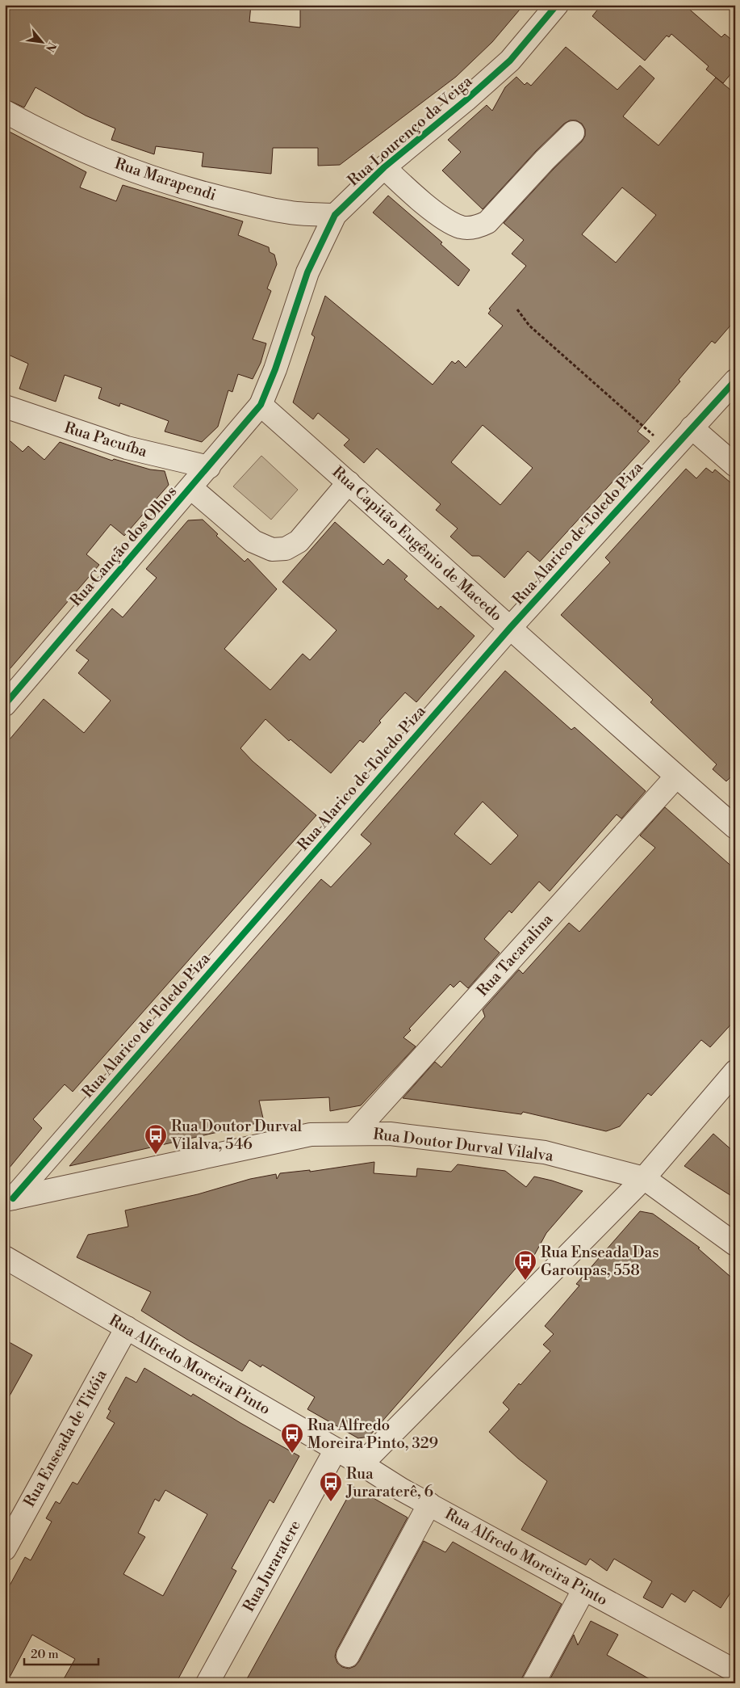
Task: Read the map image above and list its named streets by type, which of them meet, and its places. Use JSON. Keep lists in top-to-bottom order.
{
  "streets": {
    "street": [
      "Rua Lourenço da Veiga",
      "Rua Marapendi",
      "Rua Pacuíba",
      "Rua Alarico de Toledo Piza",
      "Rua Capitão Eugênio de Macedo",
      "Rua Canção dos Olhos",
      "Rua Tacaralina",
      "Rua Doutor Durval Vilalva",
      "Rua Alfredo Moreira Pinto",
      "Rua Enseada de Titóia",
      "Rua Juraratere"
    ]
  },
  "crossings": [
    ["Rua Lourenço da Veiga", "Rua Marapendi"],
    ["Rua Lourenço da Veiga", "Rua Capitão Eugênio de Macedo"],
    ["Rua Lourenço da Veiga", "Rua Canção dos Olhos"],
    ["Rua Pacuíba", "Rua Canção dos Olhos"],
    ["Rua Alarico de Toledo Piza", "Rua Capitão Eugênio de Macedo"],
    ["Rua Alarico de Toledo Piza", "Rua Doutor Durval Vilalva"],
    ["Rua Capitão Eugênio de Macedo", "Rua Canção dos Olhos"],
    ["Rua Capitão Eugênio de Macedo", "Rua Tacaralina"],
    ["Rua Tacaralina", "Rua Doutor Durval Vilalva"],
    ["Rua Alfredo Moreira Pinto", "Rua Enseada de Titóia"],
    ["Rua Alfredo Moreira Pinto", "Rua Juraratere"]
  ],
  "places": {
    "bus stop": [
      "Rua Doutor Durval Vilalva, 546",
      "Rua Enseada Das Garoupas, 558",
      "Rua Alfredo Moreira Pinto, 329",
      "Rua Juraraterê, 6"
    ]
  },
  "scale_bar": "20 m",
  "north": "bottom right"
}
